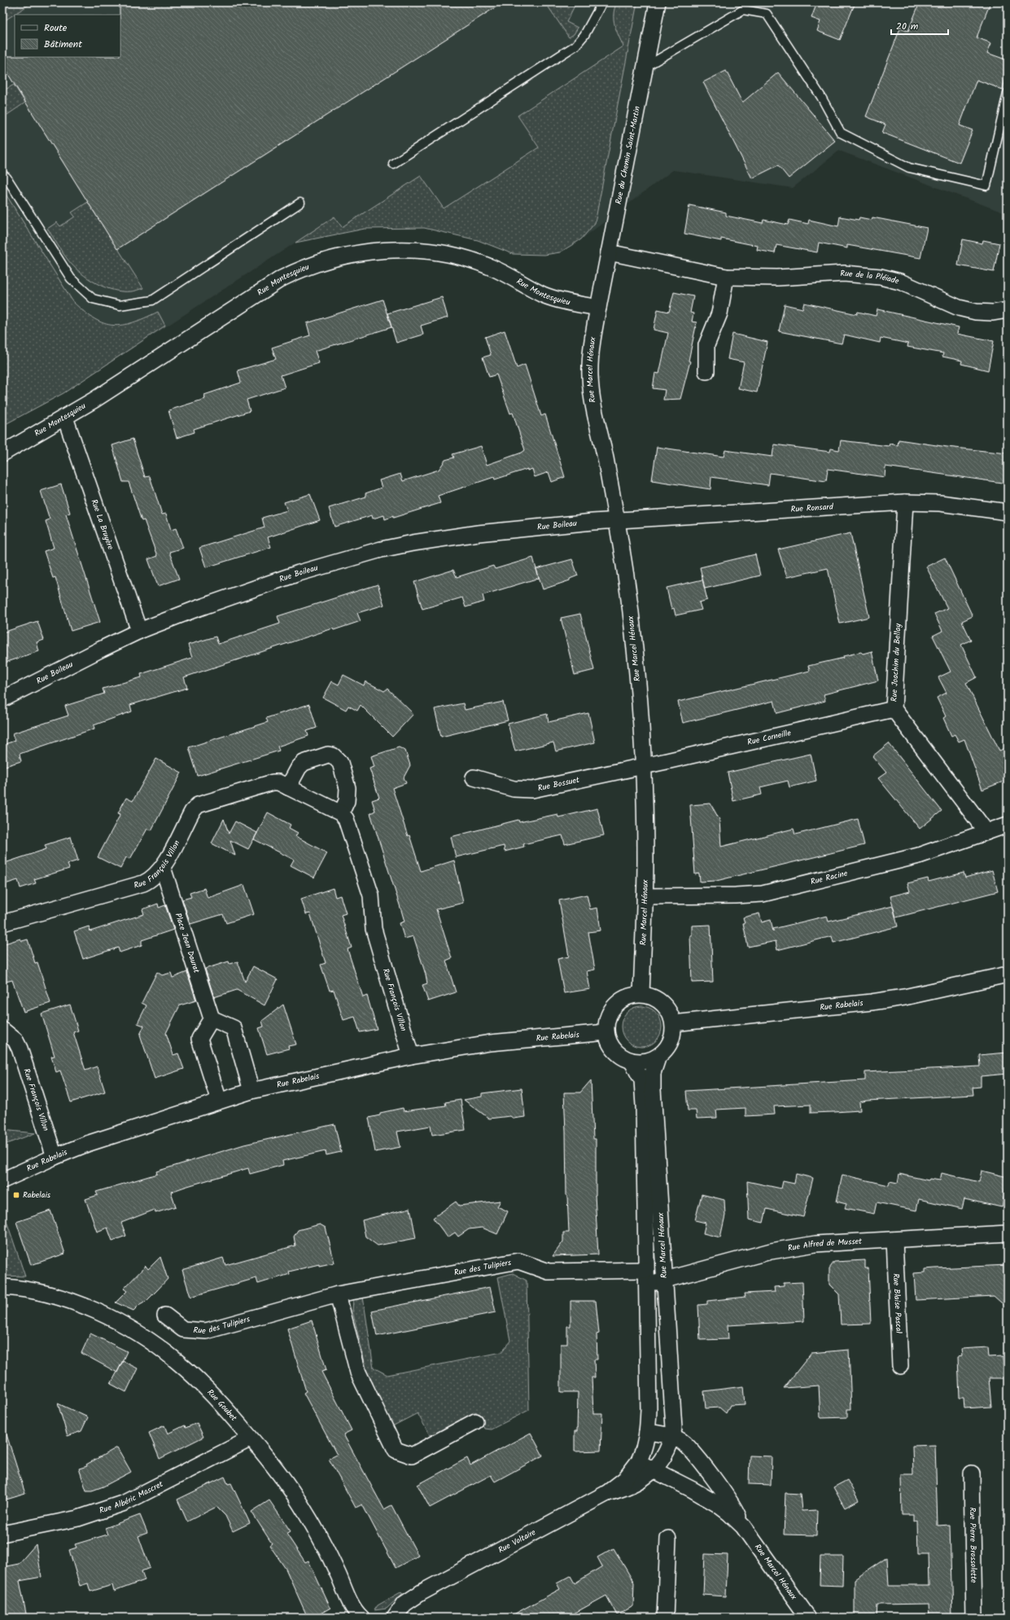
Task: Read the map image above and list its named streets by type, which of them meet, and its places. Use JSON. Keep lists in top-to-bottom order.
{
  "streets": {
    "street": [
      "Rue du Chemin Saint-Martin",
      "Rue de la Pléiade",
      "Rue Montesquieu",
      "Rue Marcel Hénaux",
      "Rue Ronsard",
      "Rue La Bruyère",
      "Rue Boileau",
      "Rue Joachim du Bellay",
      "Rue Corneille",
      "Rue Bossuet",
      "Rue François Villon",
      "Rue Racine",
      "Place Jean Daurat",
      "Rue Rabelais",
      "Rue Alfred de Musset",
      "Rue des Tulipiers",
      "Rue Blaise Pascal",
      "Rue Goubet",
      "Rue Albéric Mascret",
      "Rue Voltaire",
      "Rue Pierre Brossolette"
    ]
  },
  "crossings": [
    ["Rue du Chemin Saint-Martin", "Rue de la Pléiade"],
    ["Rue du Chemin Saint-Martin", "Rue Montesquieu"],
    ["Rue du Chemin Saint-Martin", "Rue Marcel Hénaux"],
    ["Rue Montesquieu", "Rue Marcel Hénaux"],
    ["Rue Montesquieu", "Rue La Bruyère"],
    ["Rue Marcel Hénaux", "Rue Ronsard"],
    ["Rue Marcel Hénaux", "Rue Boileau"],
    ["Rue Marcel Hénaux", "Rue Corneille"],
    ["Rue Marcel Hénaux", "Rue Bossuet"],
    ["Rue Marcel Hénaux", "Rue Racine"],
    ["Rue Marcel Hénaux", "Rue Rabelais"],
    ["Rue Marcel Hénaux", "Rue Alfred de Musset"],
    ["Rue Marcel Hénaux", "Rue des Tulipiers"],
    ["Rue Marcel Hénaux", "Rue Voltaire"],
    ["Rue Ronsard", "Rue Boileau"],
    ["Rue Ronsard", "Rue Joachim du Bellay"],
    ["Rue La Bruyère", "Rue Boileau"],
    ["Rue Joachim du Bellay", "Rue Corneille"],
    ["Rue Joachim du Bellay", "Rue Racine"],
    ["Rue Corneille", "Rue Bossuet"],
    ["Rue François Villon", "Place Jean Daurat"],
    ["Rue François Villon", "Rue Rabelais"],
    ["Rue Alfred de Musset", "Rue des Tulipiers"],
    ["Rue Alfred de Musset", "Rue Blaise Pascal"],
    ["Rue Goubet", "Rue Albéric Mascret"]
  ],
  "places": {
    "transit": ["Rabelais"]
  },
  "legend": ["Route", "Bâtiment"],
  "scale_bar": "20 m"
}
